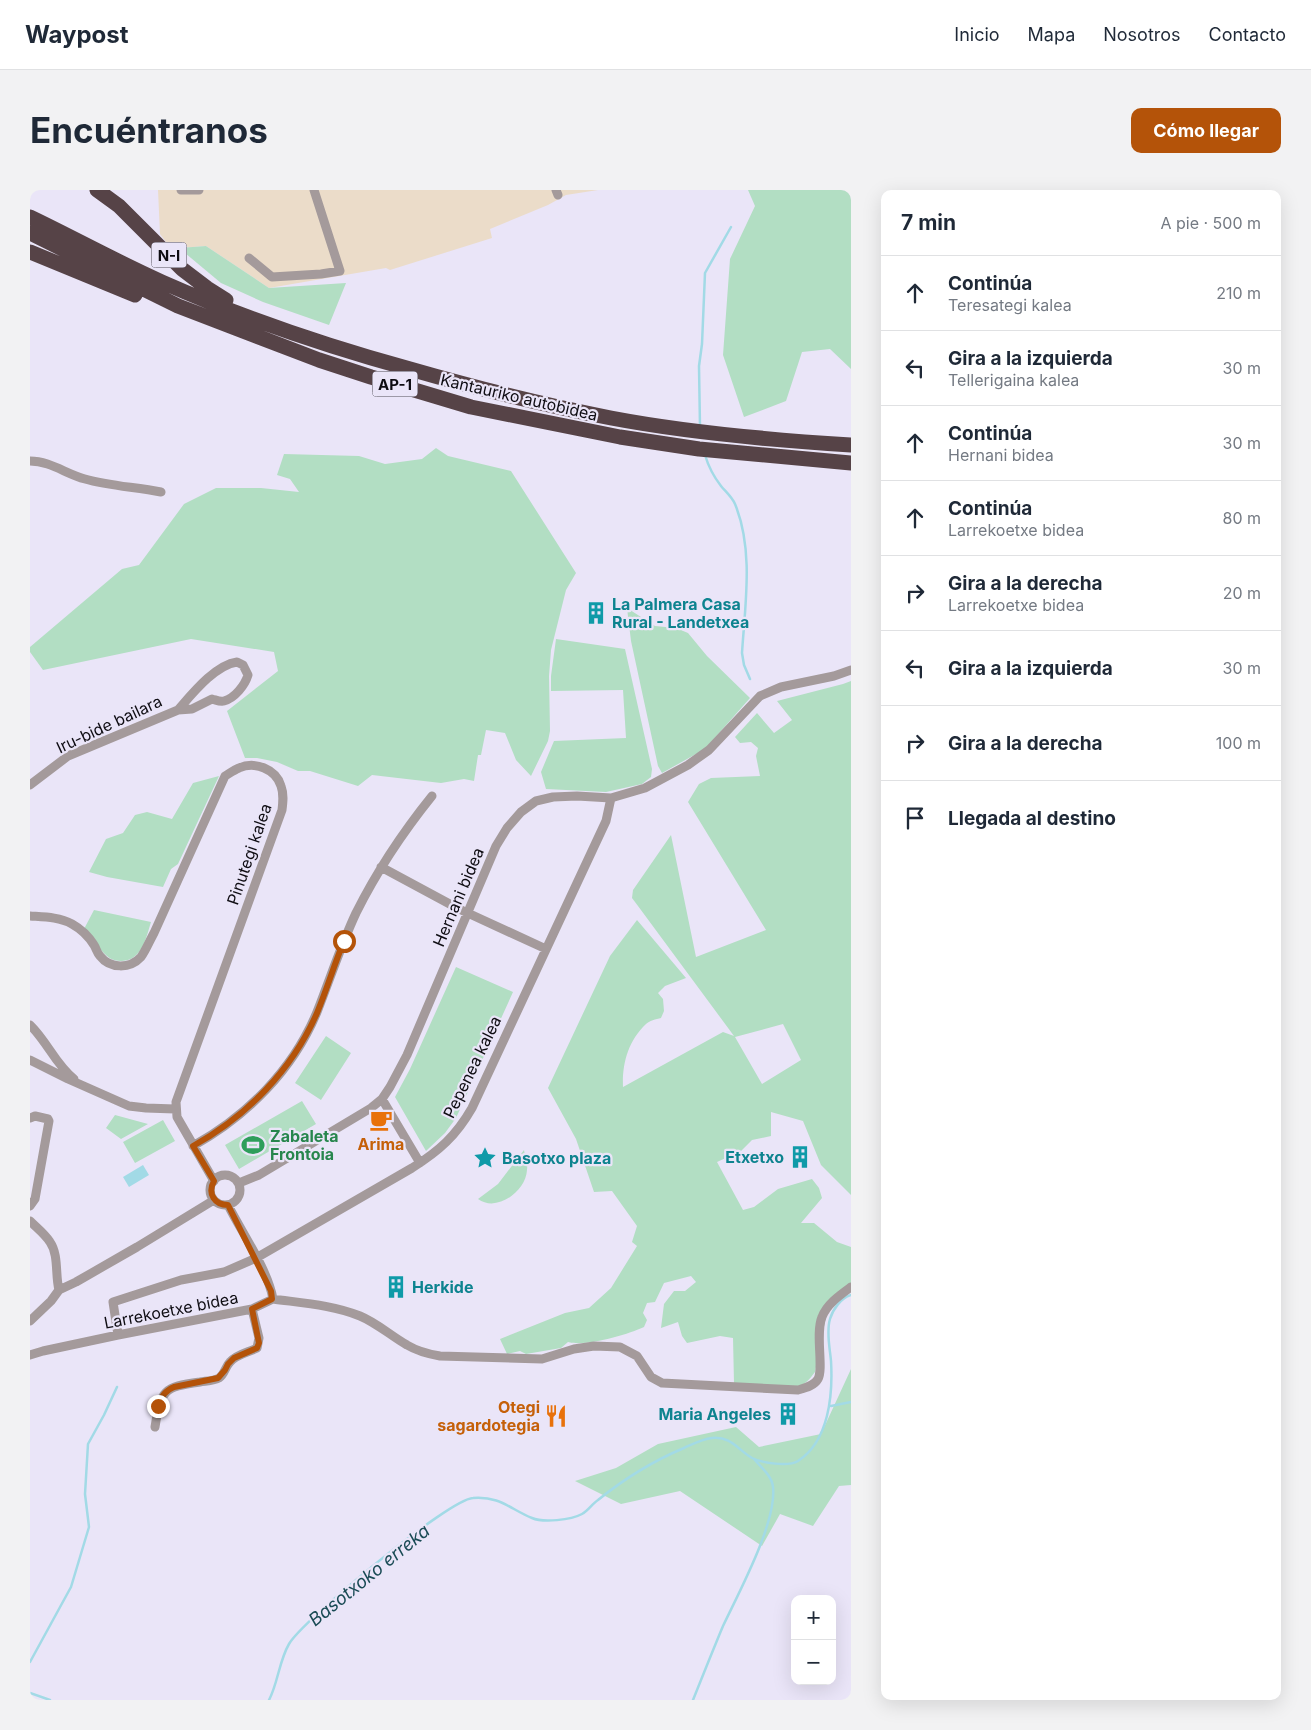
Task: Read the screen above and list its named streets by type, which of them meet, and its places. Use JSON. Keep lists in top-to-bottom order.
{
  "streets": {
    "highway": ["N-I", "AP-1", "Kantauriko autobidea"],
    "street": [
      "Iru-bide bailara",
      "Pinutegi kalea",
      "Hernani bidea",
      "Pepenea kalea",
      "Larrekoetxe bidea"
    ]
  },
  "crossings": [
    ["N-I", "Kantauriko autobidea"],
    ["Hernani bidea", "Pepenea kalea"],
    ["Pepenea kalea", "Larrekoetxe bidea"]
  ],
  "water": ["Basotxoko erreka"],
  "places": {
    "building": [
      "La Palmera Casa Rural - Landetxea",
      "Etxetxo",
      "Herkide",
      "Maria Angeles"
    ],
    "cafe": ["Arima"],
    "sports": ["Zabaleta Frontoia"],
    "place": ["Basotxo plaza"],
    "restaurant": ["Otegi sagardotegia"]
  },
  "page": {
    "header": "Waypost",
    "nav": [
      "Inicio",
      "Mapa",
      "Nosotros",
      "Contacto"
    ],
    "buttons": "Cómo llegar",
    "title": "Encuéntranos",
    "heading": ["7 min", "A pie · 500 m"],
    "list": [
      ["Continúa", "Teresategi kalea", "210 m"],
      ["Gira a la izquierda", "Tellerigaina kalea", "30 m"],
      ["Continúa", "Hernani bidea", "30 m"],
      ["Continúa", "Larrekoetxe bidea", "80 m"],
      ["Gira a la derecha", "Larrekoetxe bidea", "20 m"],
      ["Gira a la izquierda", "30 m"],
      ["Gira a la derecha", "100 m"],
      "Llegada al destino"
    ],
    "map_buttons": ["+", "−"]
  }
}
